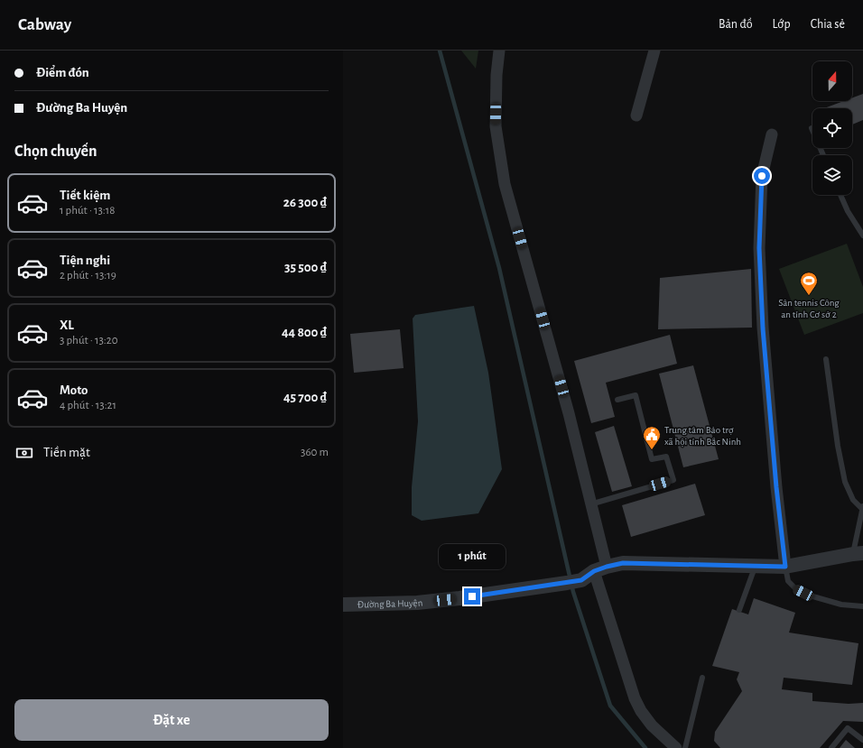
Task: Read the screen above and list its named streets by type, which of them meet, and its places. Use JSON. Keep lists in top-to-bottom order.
{
  "streets": {
    "street": ["Đường Ba Huyện"]
  },
  "places": {
    "sports": ["Sân tennis Công an tỉnh Cơ sở 2"],
    "public building": ["Trung tâm Bảo trợ xã hội tỉnh Bắc Ninh"]
  },
  "north": "top",
  "page": {
    "header": "Cabway",
    "nav": ["Bản đồ", "Lớp", "Chia sẻ"],
    "banner": ["Điểm đón", "Đường Ba Huyện"],
    "heading": "Chọn chuyến",
    "list": [
      {
        "name": "Tiết kiệm",
        "note": "1 phút · 13:18",
        "value": "26 300 ₫"
      },
      {
        "name": "Tiện nghi",
        "note": "2 phút · 13:19",
        "value": "35 500 ₫"
      },
      {
        "name": "XL",
        "note": "3 phút · 13:20",
        "value": "44 800 ₫"
      },
      {
        "name": "Moto",
        "note": "4 phút · 13:21",
        "value": "45 700 ₫"
      }
    ],
    "pay": ["Tiền mặt", "360 m"],
    "bubble": "1 phút",
    "buttons": "Đặt xe"
  }
}
